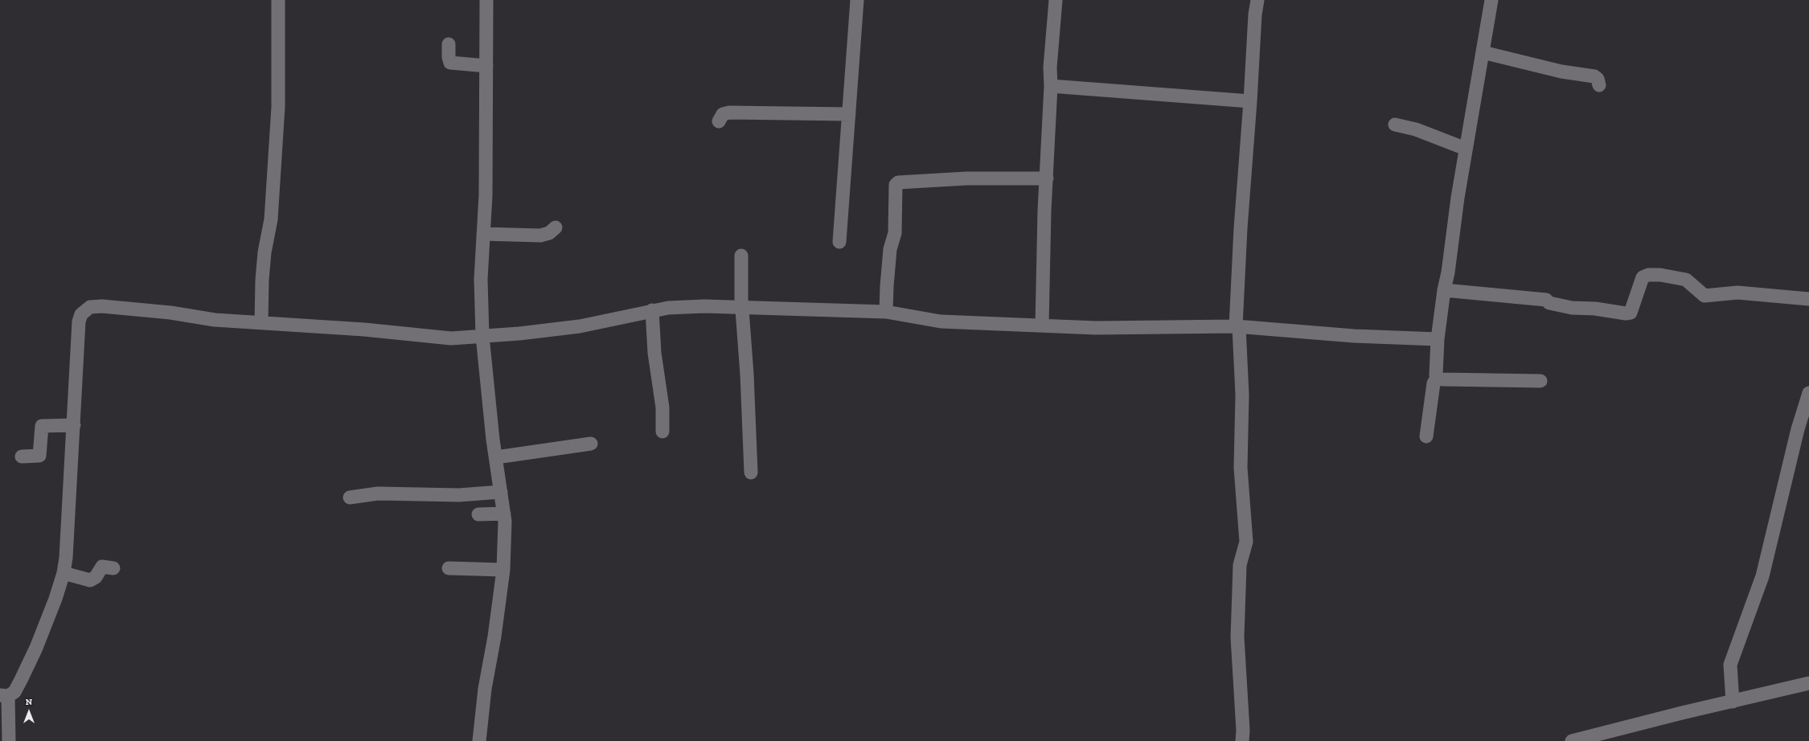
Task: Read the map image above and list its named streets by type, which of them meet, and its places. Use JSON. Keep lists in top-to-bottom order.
{
  "north": "top"
}
